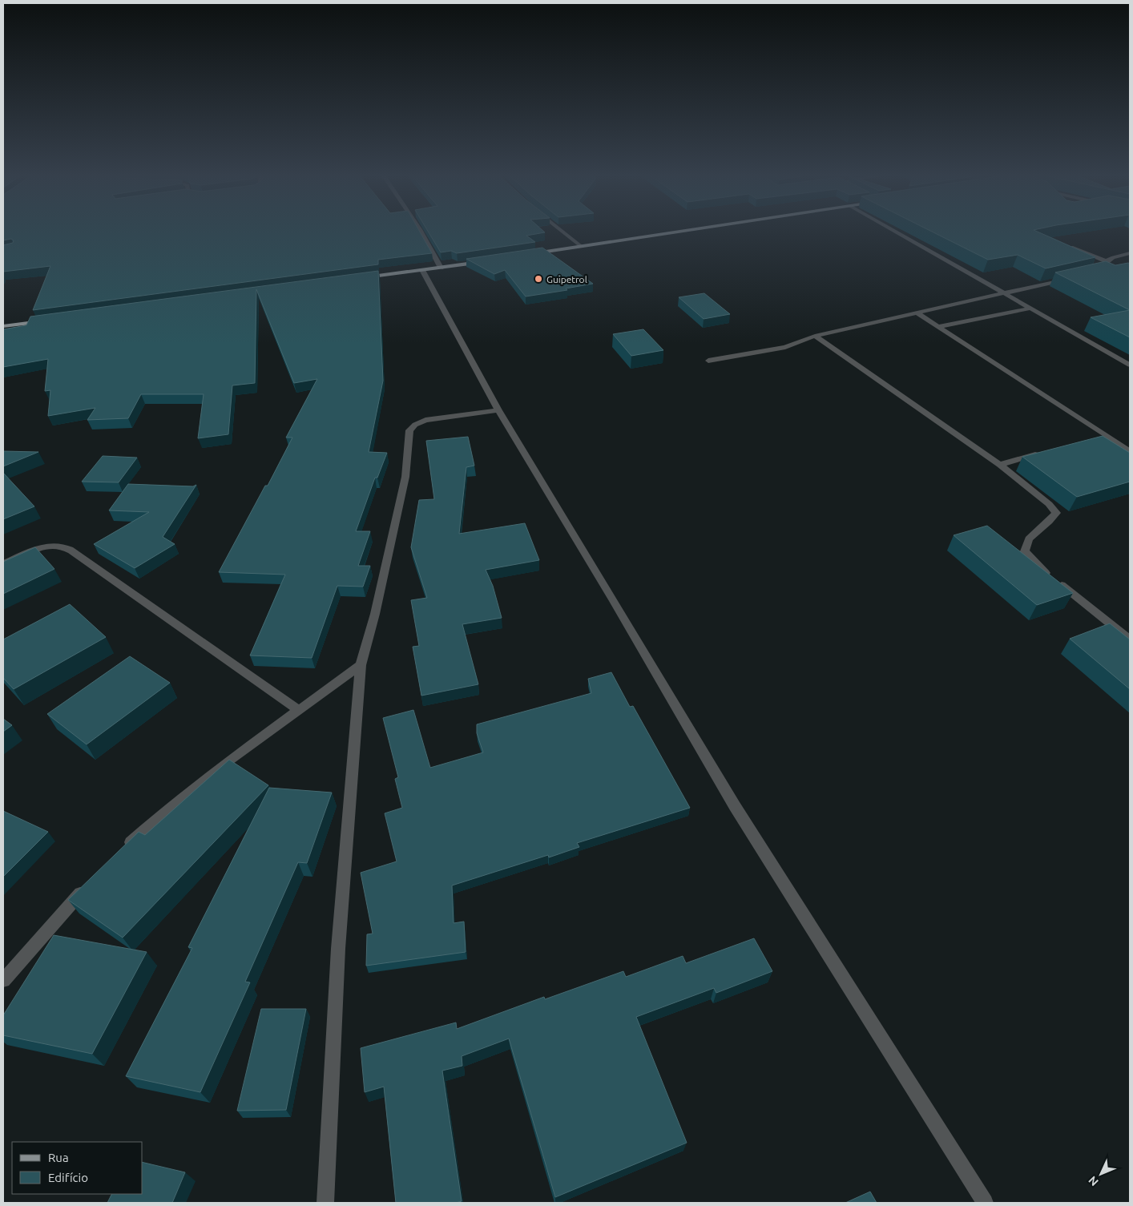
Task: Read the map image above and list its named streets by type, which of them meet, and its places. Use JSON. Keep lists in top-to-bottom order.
{
  "places": ["Guipetrol"],
  "legend": ["Rua", "Edifício"],
  "north": "bottom left"
}
